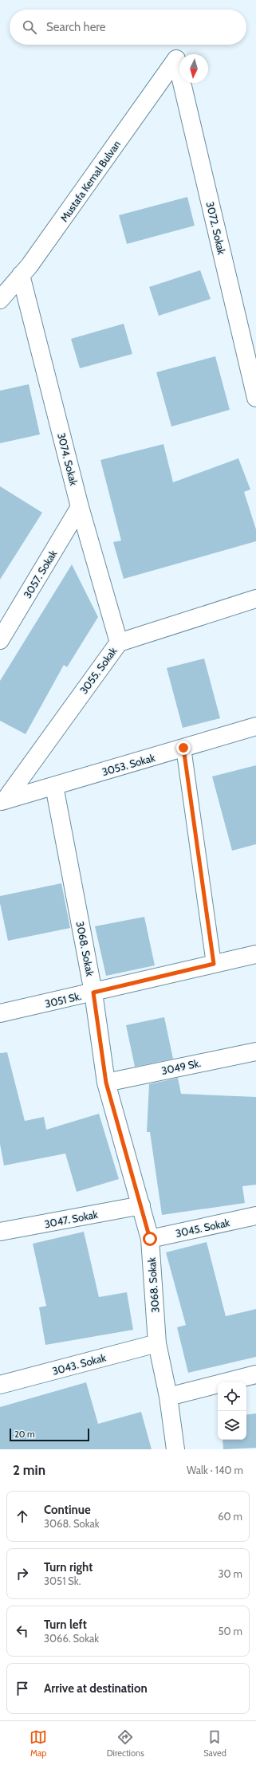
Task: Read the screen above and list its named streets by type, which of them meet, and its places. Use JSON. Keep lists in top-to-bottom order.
{
  "streets": {
    "street": [
      "Mustafa Kemal Bulvarı",
      "3072. Sokak",
      "3074. Sokak",
      "3057. Sokak",
      "3055. Sokak",
      "3053. Sokak",
      "3068. Sokak",
      "3051 Sk.",
      "3049 Sk.",
      "3047. Sokak",
      "3045. Sokak",
      "3043. Sokak"
    ]
  },
  "crossings": [
    ["Mustafa Kemal Bulvarı", "3072. Sokak"],
    ["Mustafa Kemal Bulvarı", "3074. Sokak"],
    ["3074. Sokak", "3057. Sokak"],
    ["3074. Sokak", "3055. Sokak"],
    ["3055. Sokak", "3053. Sokak"],
    ["3053. Sokak", "3068. Sokak"],
    ["3068. Sokak", "3051 Sk."],
    ["3068. Sokak", "3049 Sk."],
    ["3068. Sokak", "3047. Sokak"],
    ["3068. Sokak", "3045. Sokak"],
    ["3068. Sokak", "3043. Sokak"]
  ],
  "scale_bar": "20 m",
  "north": "bottom",
  "page": {
    "search": "Search here",
    "scale": "20 m",
    "heading": ["2 min", "Walk · 140 m"],
    "list": [
      ["Continue", "3068. Sokak", "60 m"],
      ["Turn right", "3051 Sk.", "30 m"],
      ["Turn left", "3066. Sokak", "50 m"],
      "Arrive at destination"
    ],
    "nav": ["Map", "Directions", "Saved"]
  }
}
